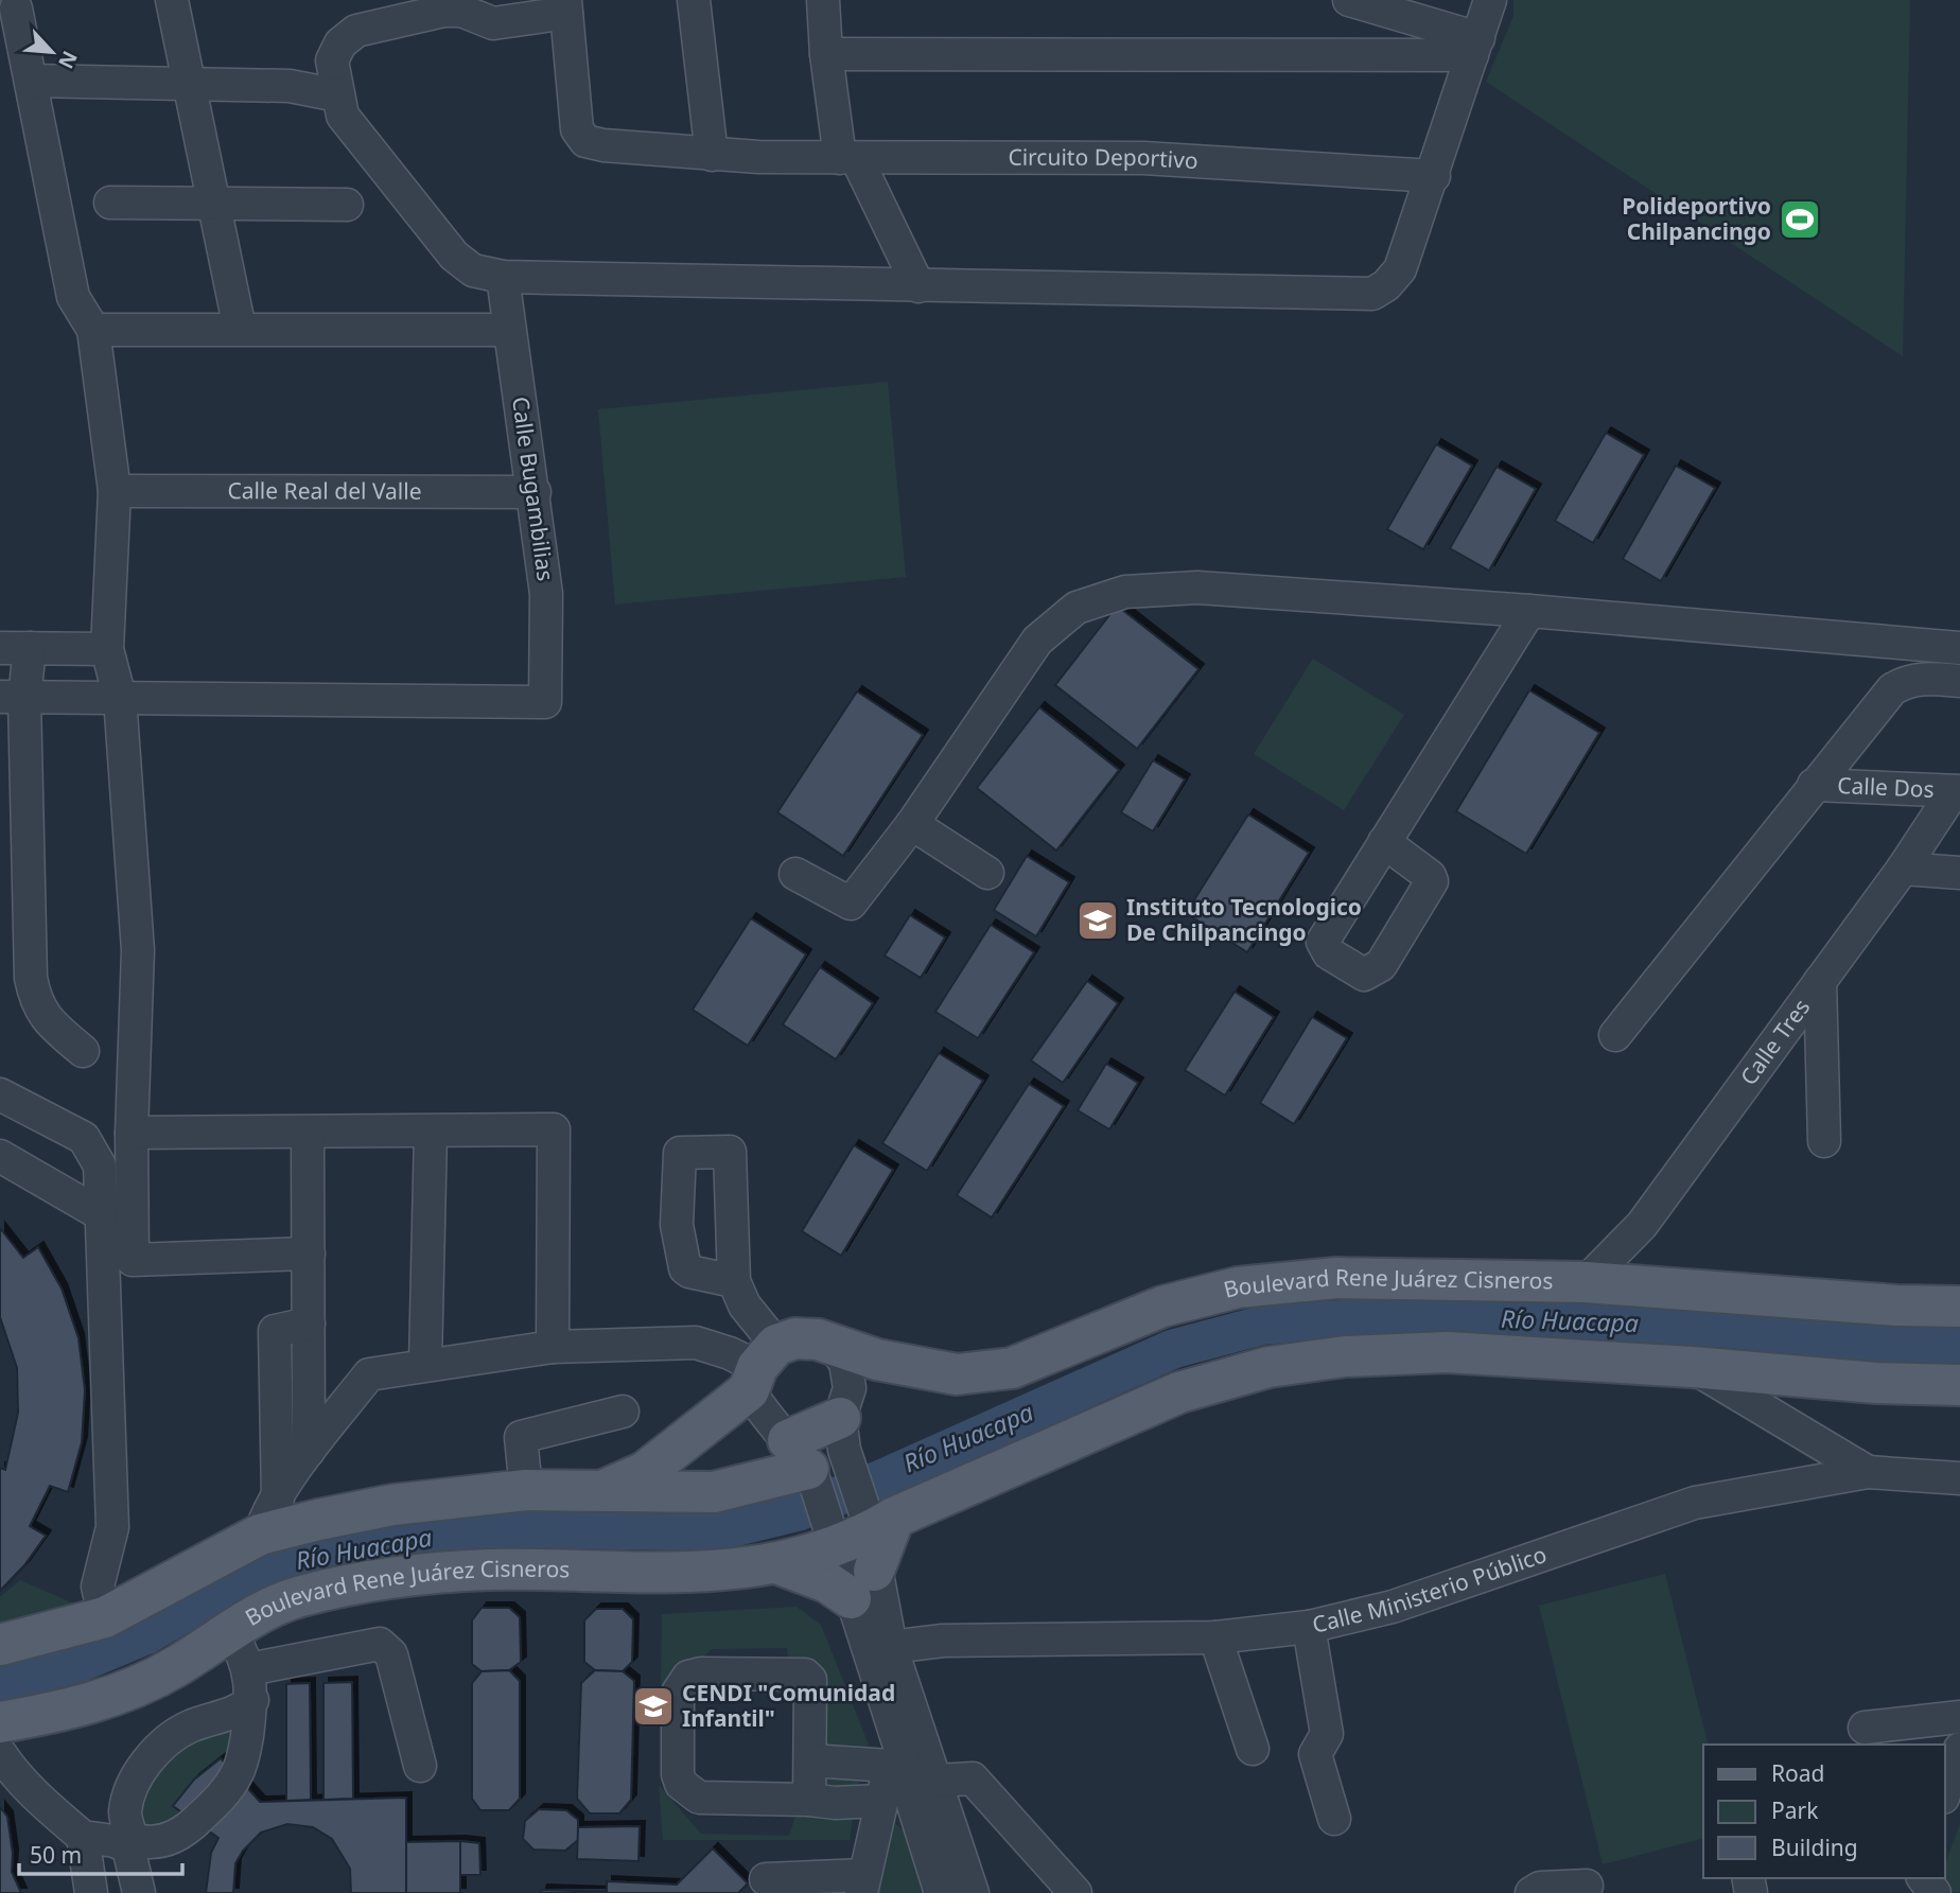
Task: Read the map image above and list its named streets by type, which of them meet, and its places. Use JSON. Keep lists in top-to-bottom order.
{
  "streets": {
    "main road": ["Boulevard Rene Juárez Cisneros"],
    "street": [
      "Circuito Deportivo",
      "Calle Bugambilias",
      "Calle Real del Valle",
      "Calle Dos",
      "Calle Tres",
      "Calle Ministerio Público"
    ]
  },
  "crossings": [
    ["Calle Bugambilias", "Calle Real del Valle"],
    ["Calle Dos", "Calle Tres"],
    ["Calle Tres", "Boulevard Rene Juárez Cisneros"]
  ],
  "water": ["Río Huacapa"],
  "places": {
    "sports": ["Polideportivo Chilpancingo"],
    "school or university": ["Instituto Tecnologico De Chilpancingo", "CENDI \"Comunidad Infantil\""]
  },
  "legend": ["Road", "Park", "Building"],
  "scale_bar": "50 m",
  "north": "bottom right"
}
